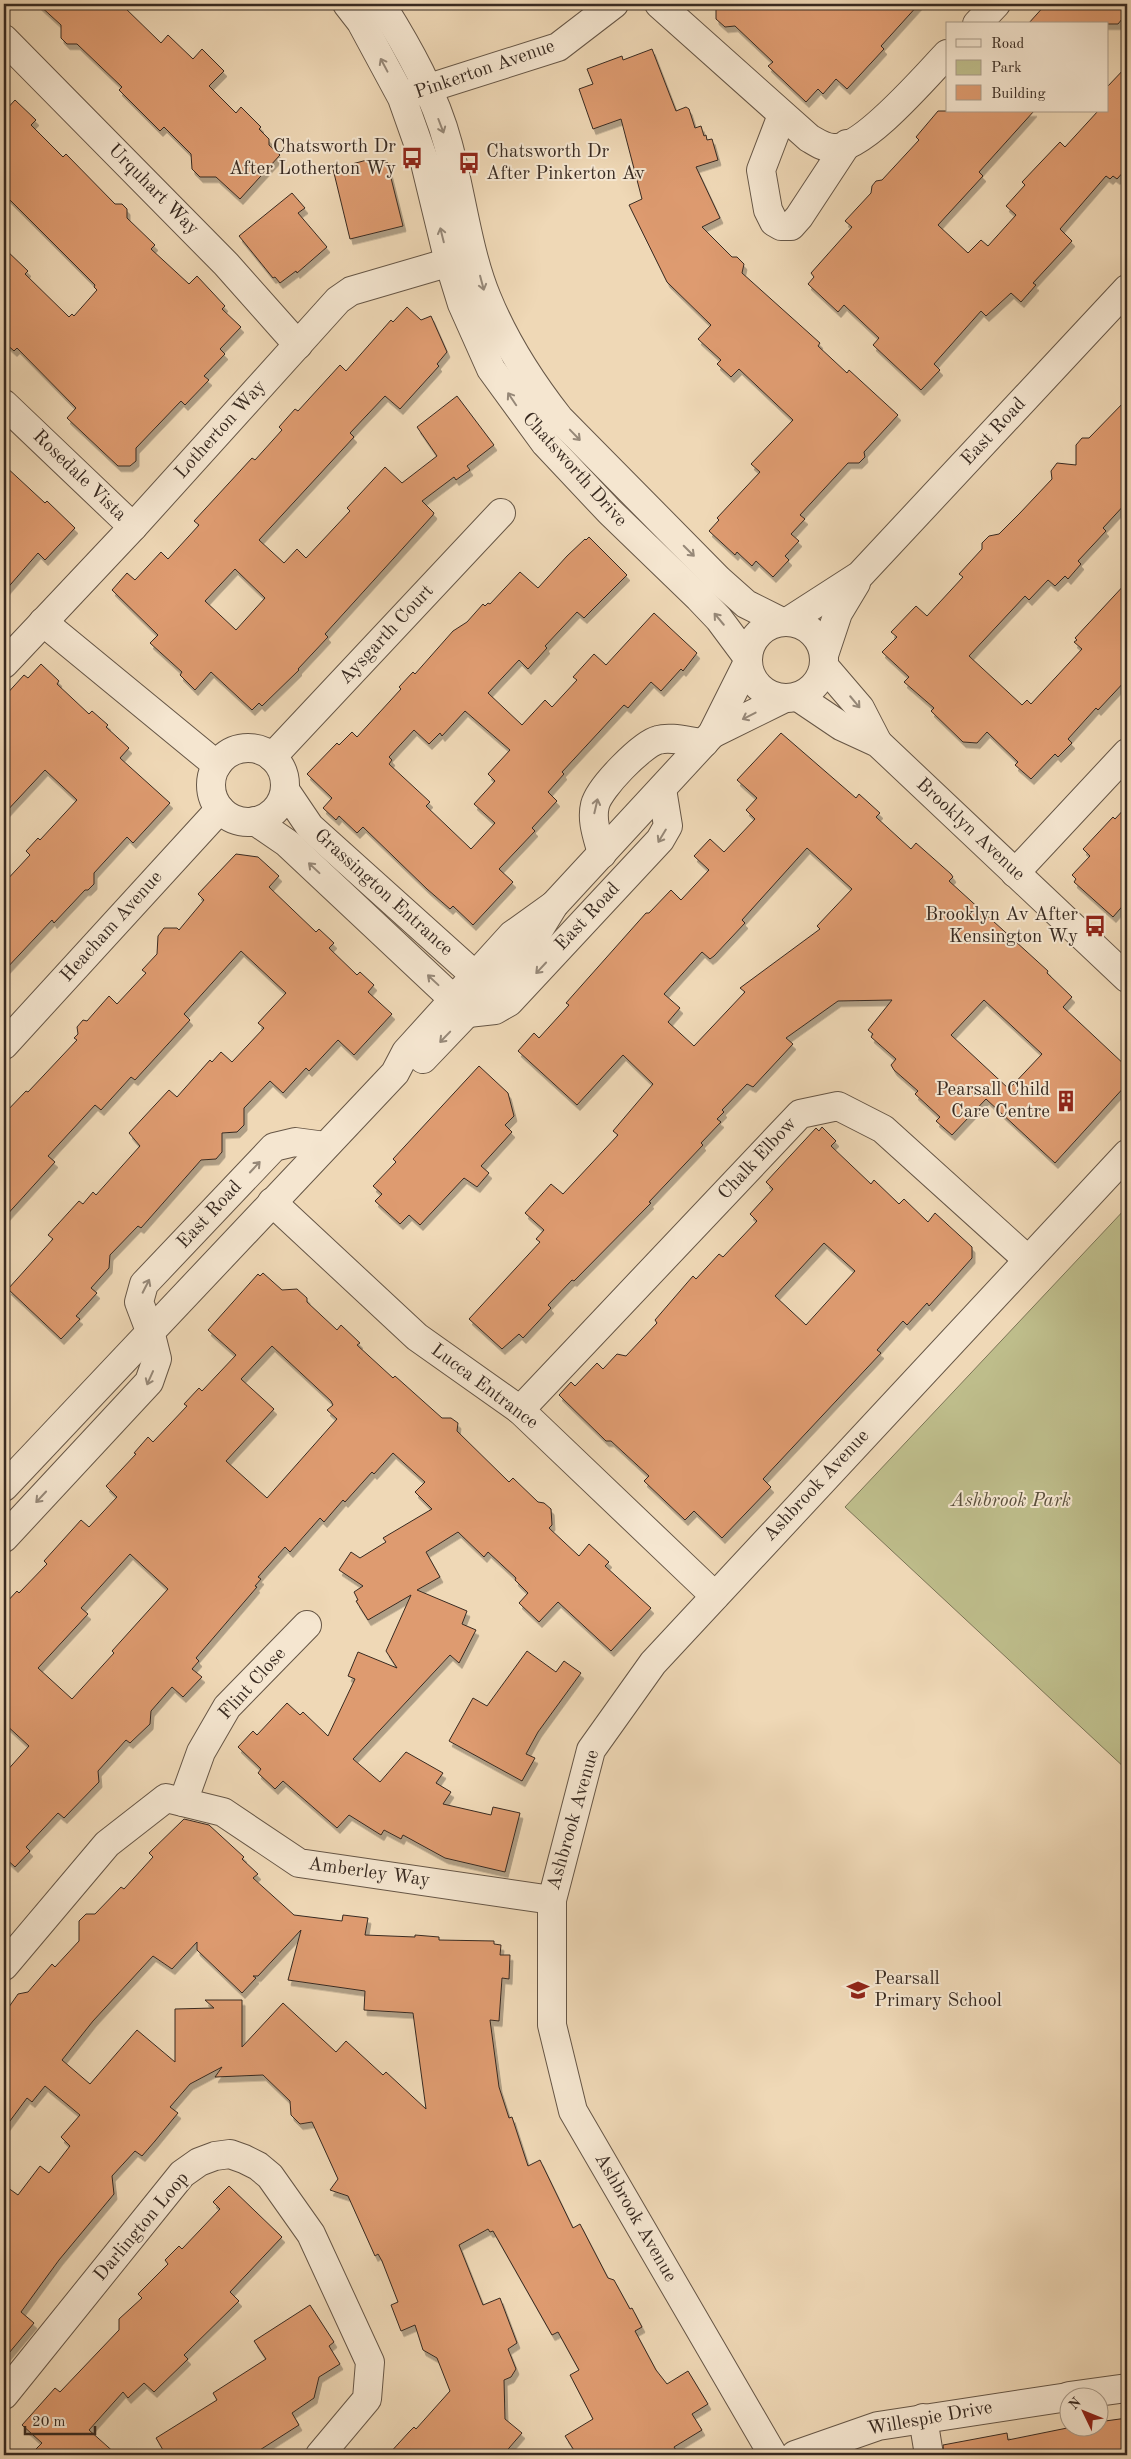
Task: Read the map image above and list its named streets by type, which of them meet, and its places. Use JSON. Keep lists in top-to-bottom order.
{
  "streets": {
    "street": [
      "Pinkerton Avenue",
      "Urquhart Way",
      "Lotherton Way",
      "East Road",
      "Chatsworth Drive",
      "Rosedale Vista",
      "Aysgarth Court",
      "Brooklyn Avenue",
      "Grassington Entrance",
      "Heacham Avenue",
      "Chalk Elbow",
      "Lucca Entrance",
      "Ashbrook Avenue",
      "Flint Close",
      "Amberley Way",
      "Darlington Loop",
      "Willespie Drive"
    ]
  },
  "crossings": [
    ["Pinkerton Avenue", "Chatsworth Drive"],
    ["Urquhart Way", "Lotherton Way"],
    ["Lotherton Way", "Chatsworth Drive"],
    ["Lotherton Way", "Rosedale Vista"],
    ["East Road", "Chatsworth Drive"],
    ["East Road", "Brooklyn Avenue"],
    ["East Road", "Grassington Entrance"],
    ["East Road", "Lucca Entrance"],
    ["Chatsworth Drive", "Brooklyn Avenue"],
    ["Aysgarth Court", "Grassington Entrance"],
    ["Aysgarth Court", "Heacham Avenue"],
    ["Grassington Entrance", "Heacham Avenue"],
    ["Chalk Elbow", "Lucca Entrance"],
    ["Chalk Elbow", "Ashbrook Avenue"],
    ["Lucca Entrance", "Ashbrook Avenue"],
    ["Ashbrook Avenue", "Amberley Way"],
    ["Flint Close", "Amberley Way"]
  ],
  "parks": ["Ashbrook Park"],
  "places": {
    "bus stop": ["Chatsworth Dr After Lotherton Wy", "Chatsworth Dr After Pinkerton Av", "Brooklyn Av After Kensington Wy"],
    "building": ["Pearsall Child Care Centre"],
    "school or university": ["Pearsall Primary School"]
  },
  "legend": ["Road", "Park", "Building"],
  "scale_bar": "20 m",
  "north": "top left"
}
